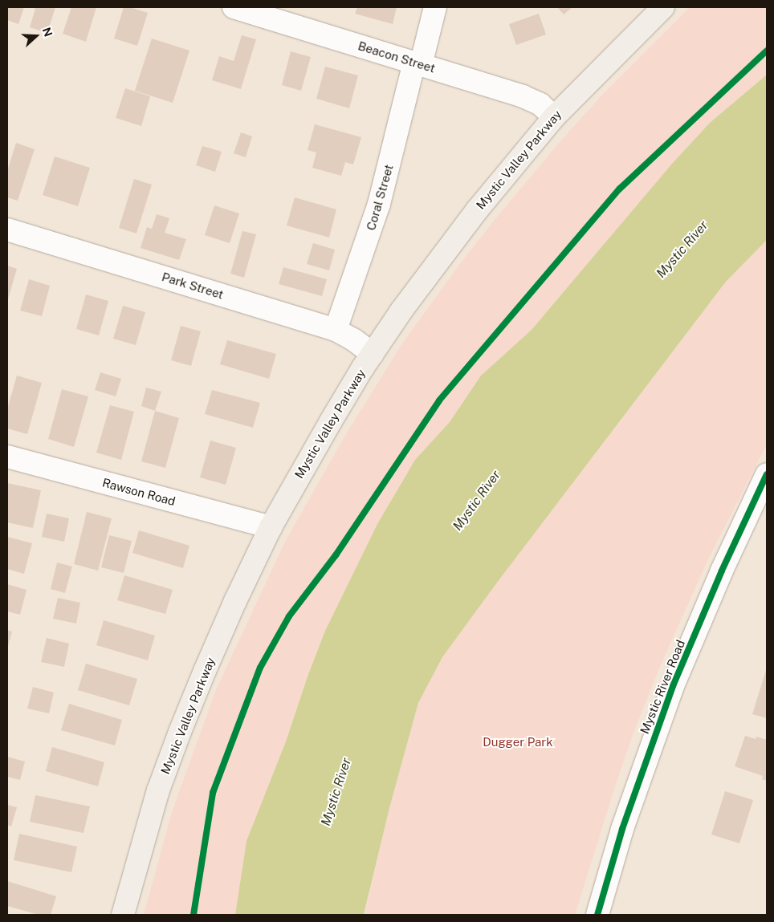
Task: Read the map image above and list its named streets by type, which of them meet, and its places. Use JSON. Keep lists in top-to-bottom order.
{
  "streets": {
    "main road": ["Mystic Valley Parkway"],
    "street": [
      "Beacon Street",
      "Coral Street",
      "Park Street",
      "Rawson Road",
      "Mystic River Road"
    ]
  },
  "crossings": [
    ["Beacon Street", "Mystic Valley Parkway"],
    ["Beacon Street", "Coral Street"],
    ["Mystic Valley Parkway", "Park Street"],
    ["Mystic Valley Parkway", "Rawson Road"],
    ["Coral Street", "Park Street"]
  ],
  "water": ["Mystic River"],
  "parks": ["Dugger Park"],
  "north": "right"
}
